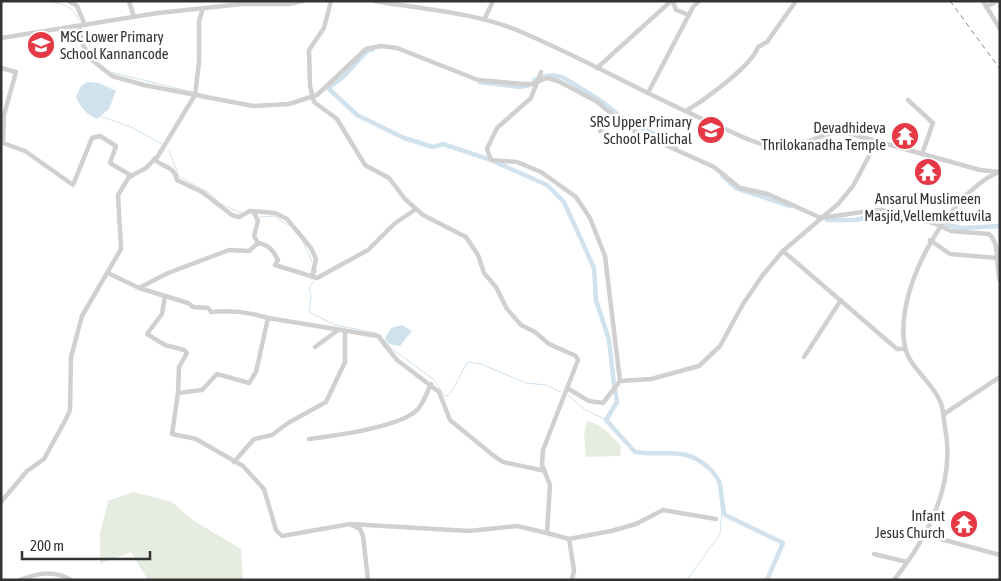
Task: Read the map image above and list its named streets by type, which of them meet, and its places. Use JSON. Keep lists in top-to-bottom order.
{
  "places": {
    "school or university": ["MSC Lower Primary School Kannancode", "SRS Upper Primary School Pallichal"],
    "temple": ["Devadhideva Thrilokanadha Temple", "Ansarul Muslimeen Masjid,Vellemkettuvila", "Infant Jesus Church"]
  },
  "scale_bar": "200 m"
}
